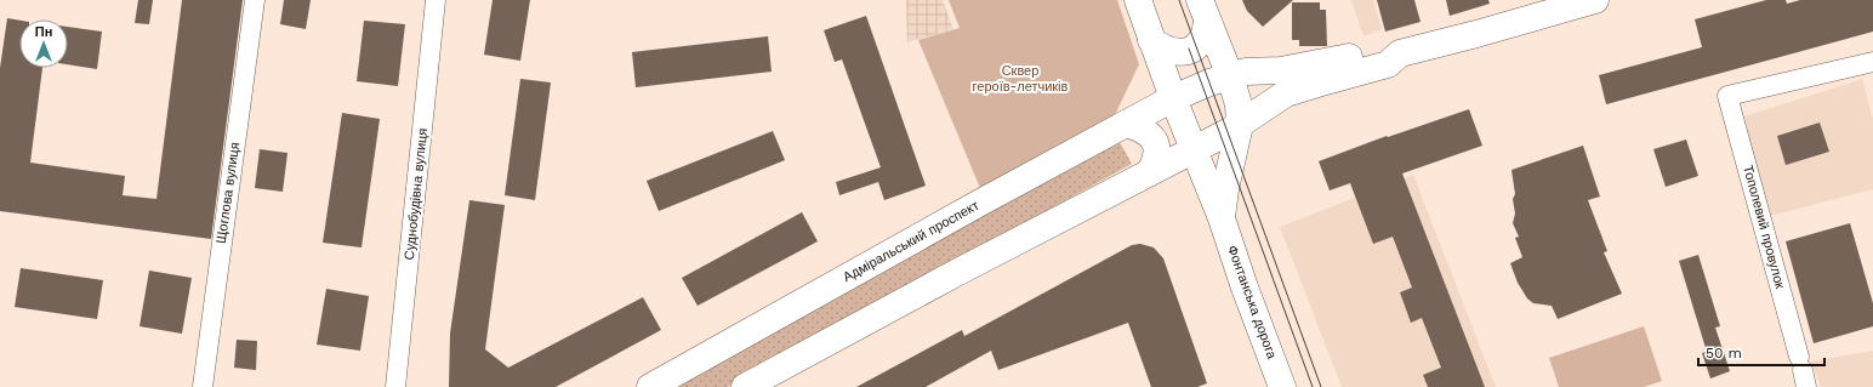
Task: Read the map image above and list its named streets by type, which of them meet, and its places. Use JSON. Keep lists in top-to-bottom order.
{
  "streets": {
    "main road": ["Адміральський проспект", "Фонтанська дорога"],
    "street": ["Щоглова вулиця", "Суднобудівна вулиця", "Тополевий провулок"]
  },
  "crossings": [
    ["Адміральський проспект", "Фонтанська дорога"]
  ],
  "parks": ["Сквер героїв-летчиків"],
  "scale_bar": "50 m",
  "north": "top"
}
